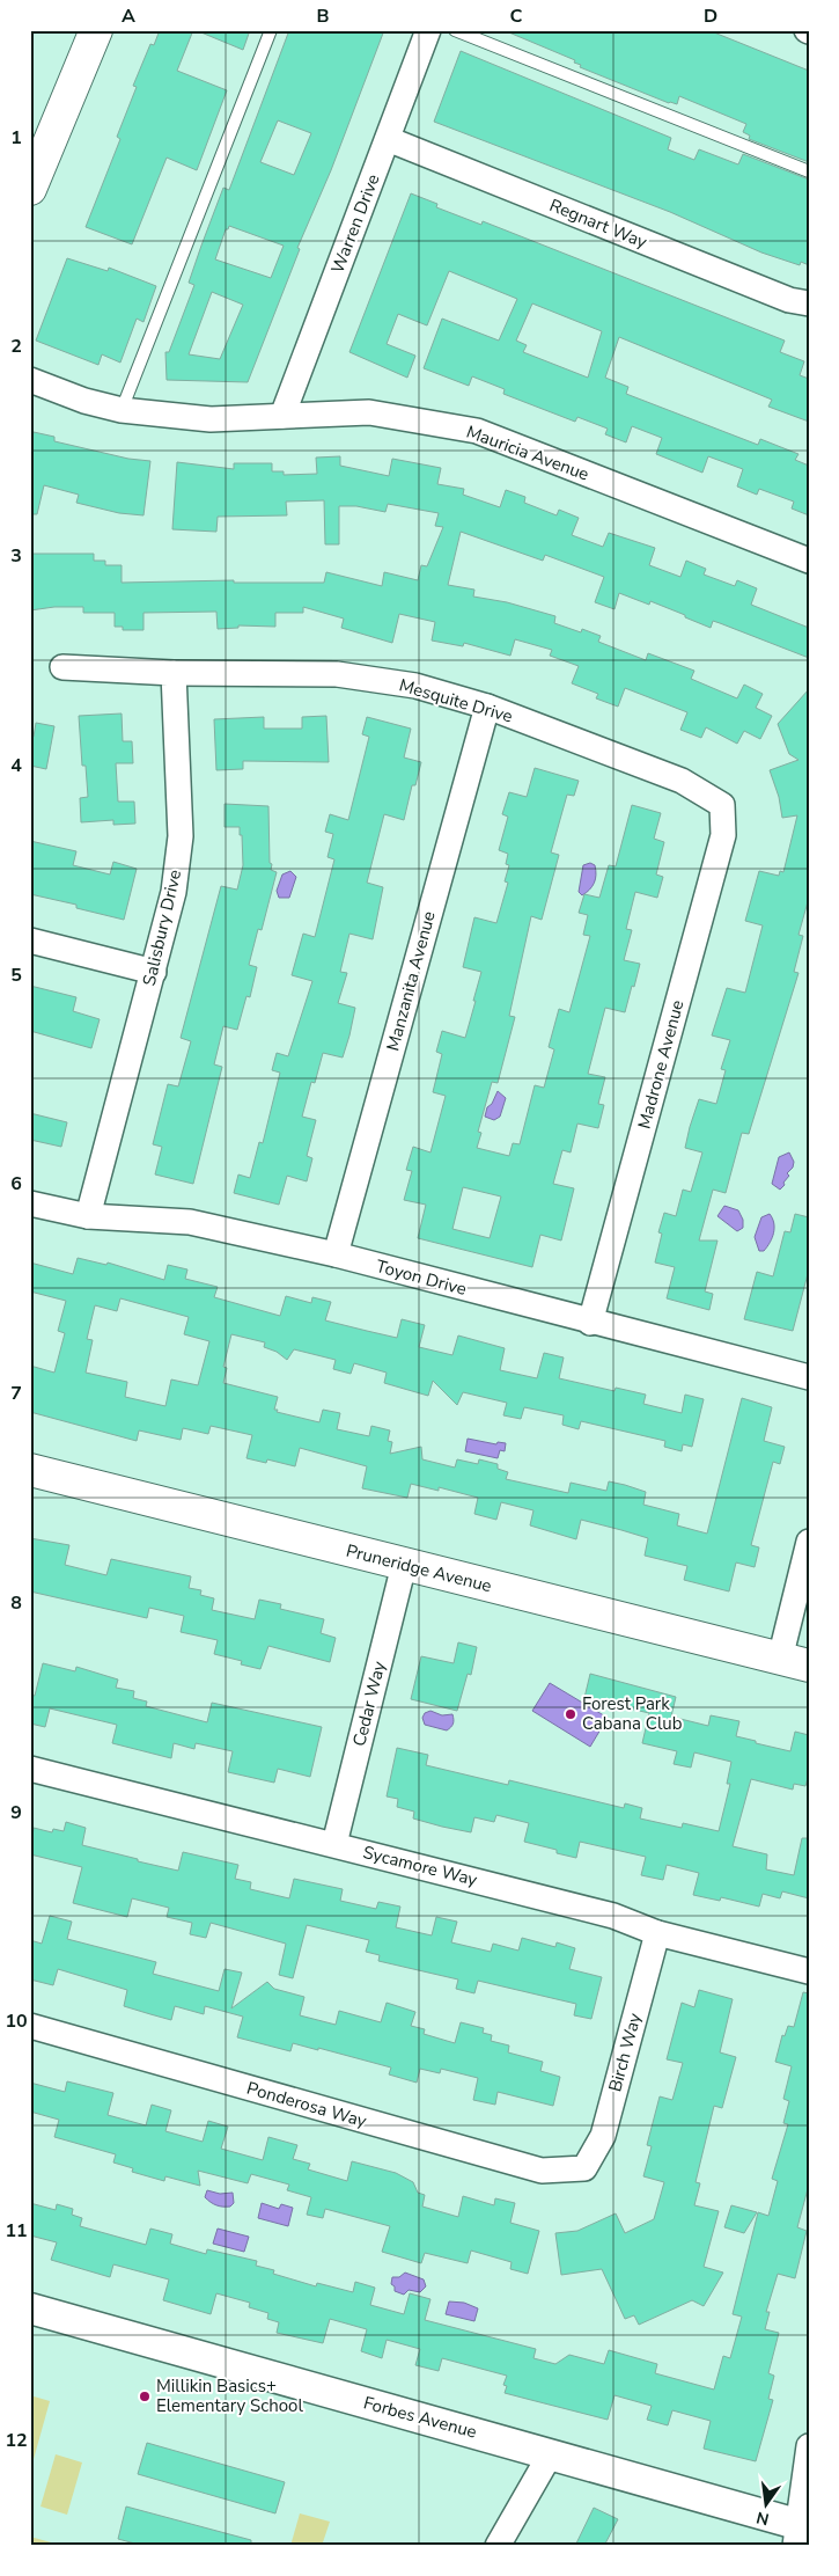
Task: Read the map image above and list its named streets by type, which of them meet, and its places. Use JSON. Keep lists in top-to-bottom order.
{
  "streets": {
    "main road": ["Pruneridge Avenue"],
    "street": [
      "Warren Drive",
      "Regnart Way",
      "Mauricia Avenue",
      "Mesquite Drive",
      "Salisbury Drive",
      "Manzanita Avenue",
      "Madrone Avenue",
      "Toyon Drive",
      "Cedar Way",
      "Sycamore Way",
      "Birch Way",
      "Ponderosa Way",
      "Forbes Avenue"
    ]
  },
  "crossings": [
    ["Warren Drive", "Regnart Way"],
    ["Warren Drive", "Mauricia Avenue"],
    ["Mesquite Drive", "Salisbury Drive"],
    ["Mesquite Drive", "Manzanita Avenue"],
    ["Mesquite Drive", "Madrone Avenue"],
    ["Salisbury Drive", "Toyon Drive"],
    ["Manzanita Avenue", "Toyon Drive"],
    ["Madrone Avenue", "Toyon Drive"],
    ["Pruneridge Avenue", "Cedar Way"],
    ["Cedar Way", "Sycamore Way"],
    ["Sycamore Way", "Birch Way"],
    ["Birch Way", "Ponderosa Way"]
  ],
  "places": ["Forest Park Cabana Club", "Millikin Basics+ Elementary School"],
  "north": "bottom",
  "grid": {
    "columns": [
      "A",
      "B",
      "C",
      "D"
    ],
    "rows": [
      "1",
      "2",
      "3",
      "4",
      "5",
      "6",
      "7",
      "8",
      "9",
      "10",
      "11",
      "12"
    ]
  }
}
